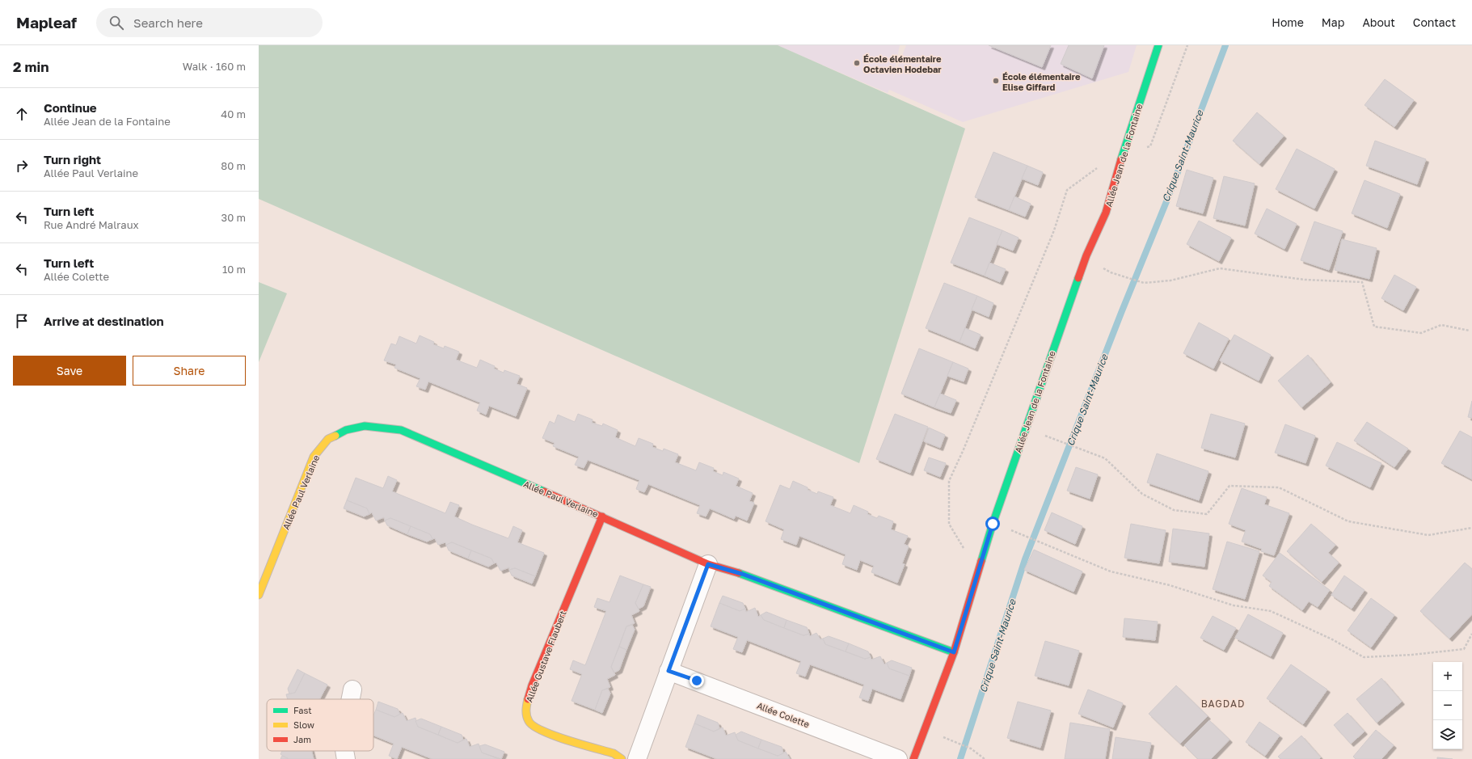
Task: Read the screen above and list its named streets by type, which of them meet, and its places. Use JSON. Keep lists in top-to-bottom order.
{
  "streets": {
    "street": [
      "Allée Jean de la Fontaine",
      "Allée Paul Verlaine",
      "Allée Gustave Flaubert",
      "Allée Colette"
    ]
  },
  "crossings": [
    ["Allée Jean de la Fontaine", "Allée Paul Verlaine"],
    ["Allée Paul Verlaine", "Allée Gustave Flaubert"]
  ],
  "districts": ["BAGDAD"],
  "water": ["Crique Saint-Maurice"],
  "places": ["École élémentaire Octavien Hodebar", "École élémentaire Elise Giffard"],
  "legend": ["Fast", "Slow", "Jam"],
  "page": {
    "header": "Mapleaf",
    "search": "Search here",
    "nav": [
      "Home",
      "Map",
      "About",
      "Contact"
    ],
    "heading": ["2 min", "Walk · 160 m"],
    "list": [
      ["Continue", "Allée Jean de la Fontaine", "40 m"],
      ["Turn right", "Allée Paul Verlaine", "80 m"],
      ["Turn left", "Rue André Malraux", "30 m"],
      ["Turn left", "Allée Colette", "10 m"],
      "Arrive at destination"
    ],
    "buttons": ["Save", "Share"],
    "map_buttons": ["+", "−"]
  }
}
